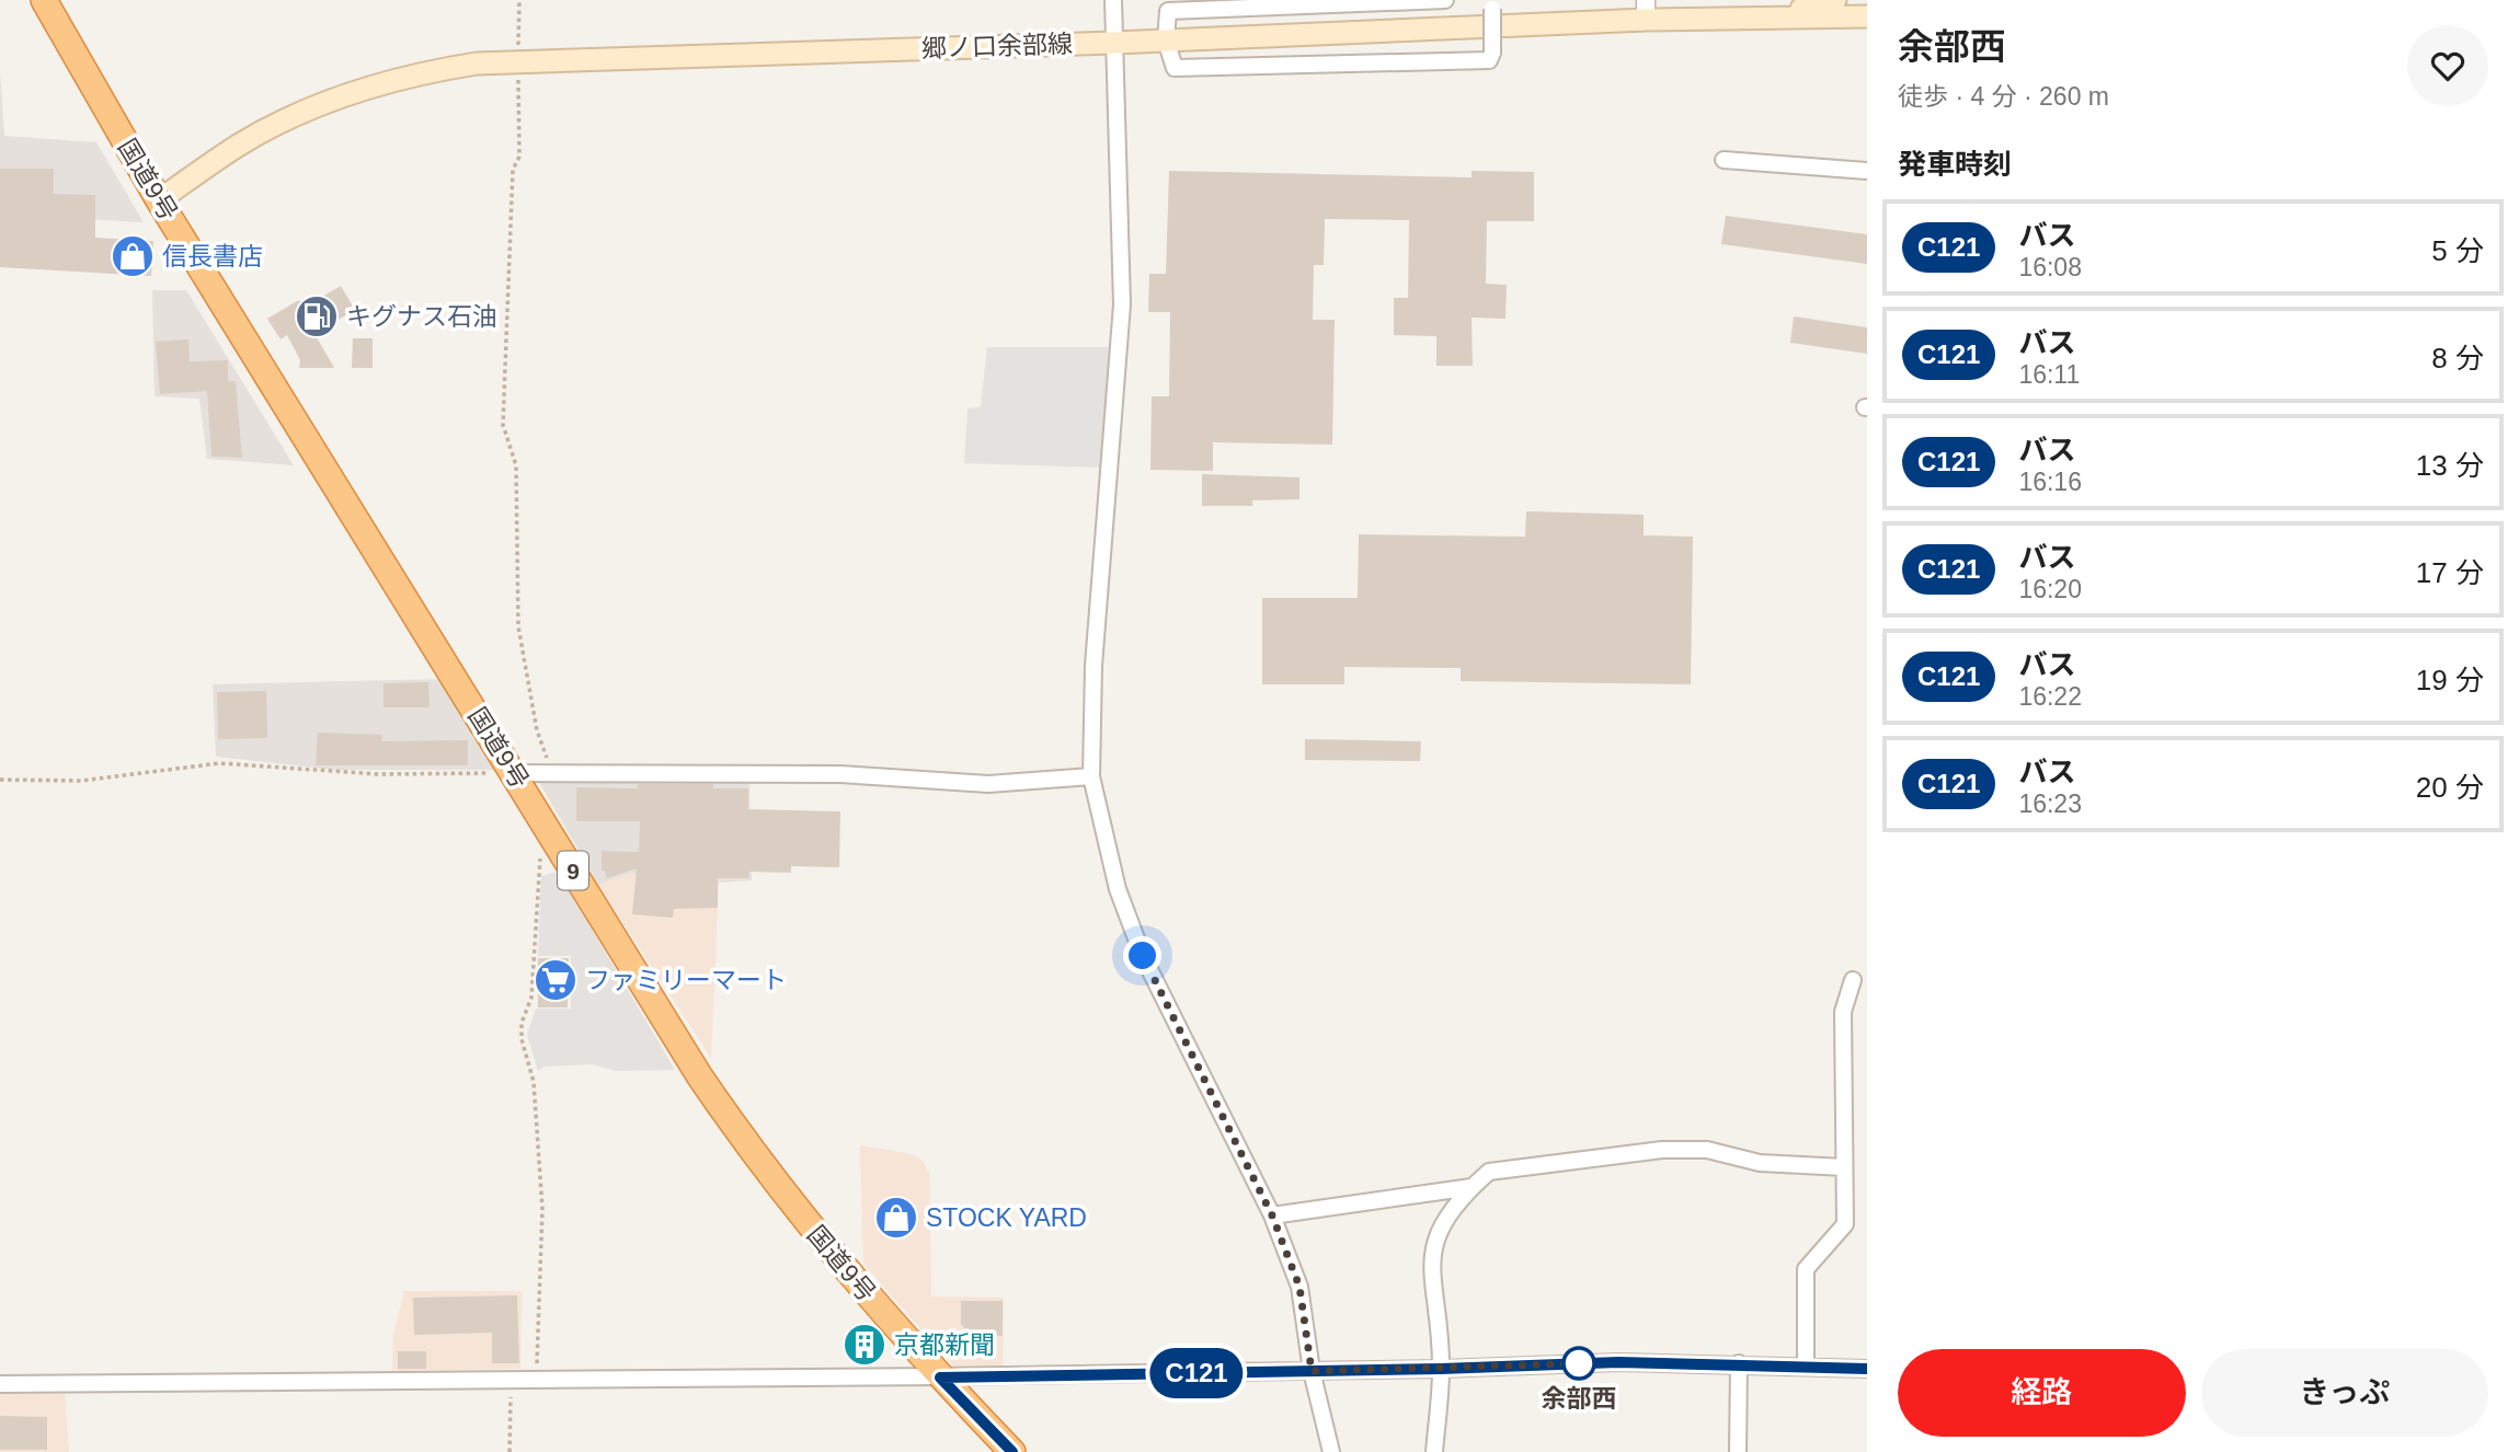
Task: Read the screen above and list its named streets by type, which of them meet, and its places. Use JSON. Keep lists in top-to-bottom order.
{
  "streets": {
    "highway": ["国道9号", "9"],
    "main road": ["郷ノ口余部線"]
  },
  "crossings": [
    ["郷ノ口余部線", "国道9号"]
  ],
  "places": {
    "shop": ["信長書店", "STOCK YARD"],
    "fuel station": ["キグナス石油"],
    "supermarket": ["ファミリーマート"],
    "building": ["京都新聞"],
    "other": ["余部西"]
  },
  "lines": ["bus line C121"],
  "page": {
    "on_map": "C121",
    "heading": [
      ["余部西", "徒歩 · 4 分 · 260 m"],
      "発車時刻"
    ],
    "list": [
      {
        "mark": "C121",
        "name": "バス",
        "note": "16:08",
        "value": "5 分"
      },
      {
        "mark": "C121",
        "name": "バス",
        "note": "16:11",
        "value": "8 分"
      },
      {
        "mark": "C121",
        "name": "バス",
        "note": "16:16",
        "value": "13 分"
      },
      {
        "mark": "C121",
        "name": "バス",
        "note": "16:20",
        "value": "17 分"
      },
      {
        "mark": "C121",
        "name": "バス",
        "note": "16:22",
        "value": "19 分"
      },
      {
        "mark": "C121",
        "name": "バス",
        "note": "16:23",
        "value": "20 分"
      }
    ],
    "buttons": ["経路", "きっぷ"]
  }
}
